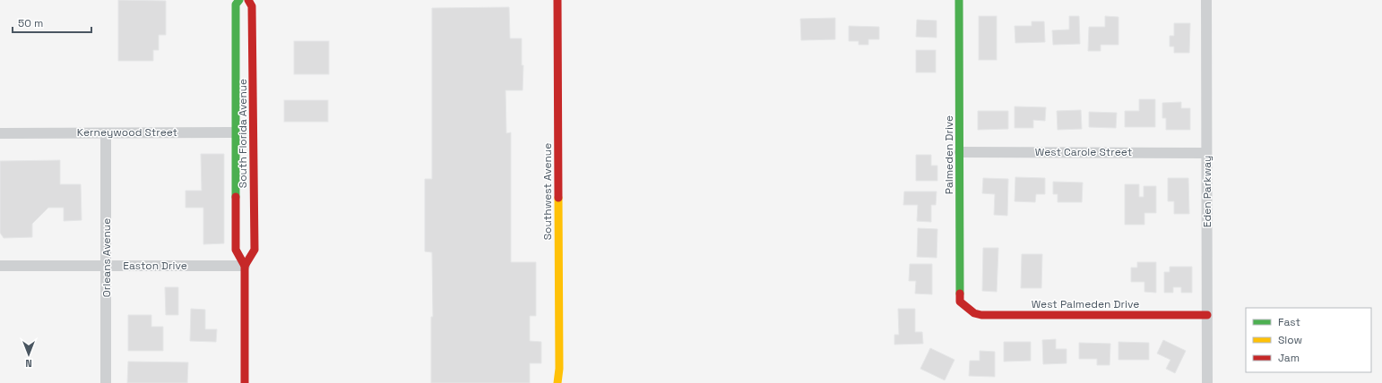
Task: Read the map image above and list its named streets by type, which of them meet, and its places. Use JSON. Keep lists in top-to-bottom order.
{
  "streets": {
    "street": [
      "Kerneywood Street",
      "South Florida Avenue",
      "West Carole Street",
      "Palmeden Drive",
      "Southwest Avenue",
      "Eden Parkway",
      "Orleans Avenue",
      "Easton Drive",
      "West Palmeden Drive"
    ]
  },
  "crossings": [
    ["Kerneywood Street", "South Florida Avenue"],
    ["Kerneywood Street", "Orleans Avenue"],
    ["South Florida Avenue", "Easton Drive"],
    ["West Carole Street", "Palmeden Drive"],
    ["West Carole Street", "Eden Parkway"],
    ["Palmeden Drive", "West Palmeden Drive"],
    ["Eden Parkway", "West Palmeden Drive"],
    ["Orleans Avenue", "Easton Drive"]
  ],
  "legend": ["Fast", "Slow", "Jam"],
  "scale_bar": "50 m",
  "north": "bottom"
}
